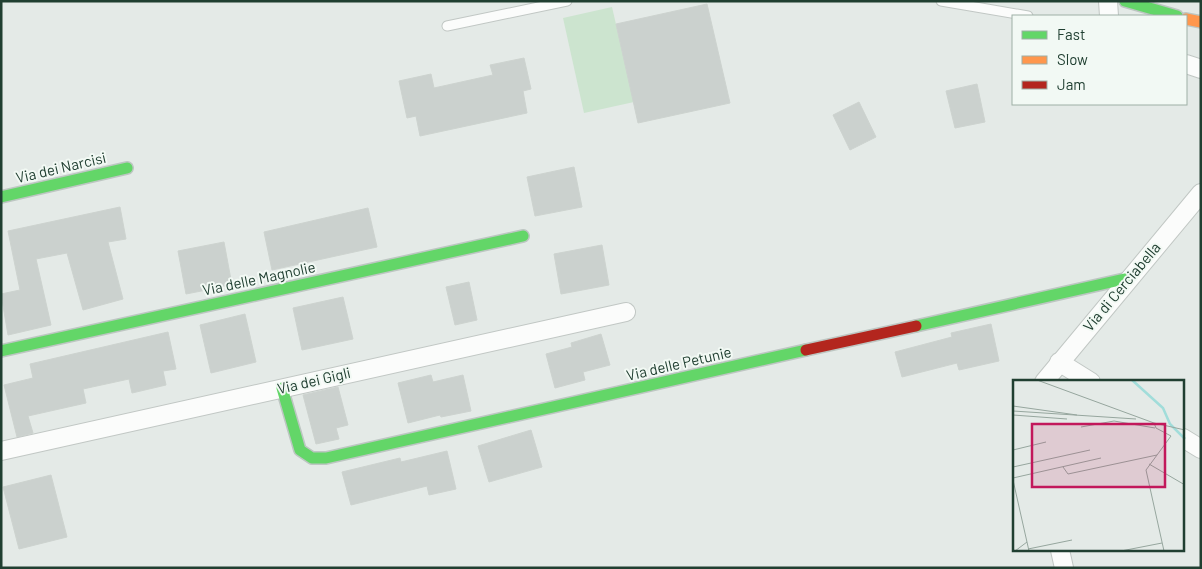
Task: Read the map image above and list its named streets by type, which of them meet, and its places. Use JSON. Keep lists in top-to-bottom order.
{
  "streets": {
    "street": [
      "Via dei Narcisi",
      "Via delle Magnolie",
      "Via di Cerciabella",
      "Via delle Petunie",
      "Via dei Gigli"
    ]
  },
  "crossings": [
    ["Via di Cerciabella", "Via delle Petunie"],
    ["Via delle Petunie", "Via dei Gigli"]
  ],
  "legend": ["Fast", "Slow", "Jam"]
}
